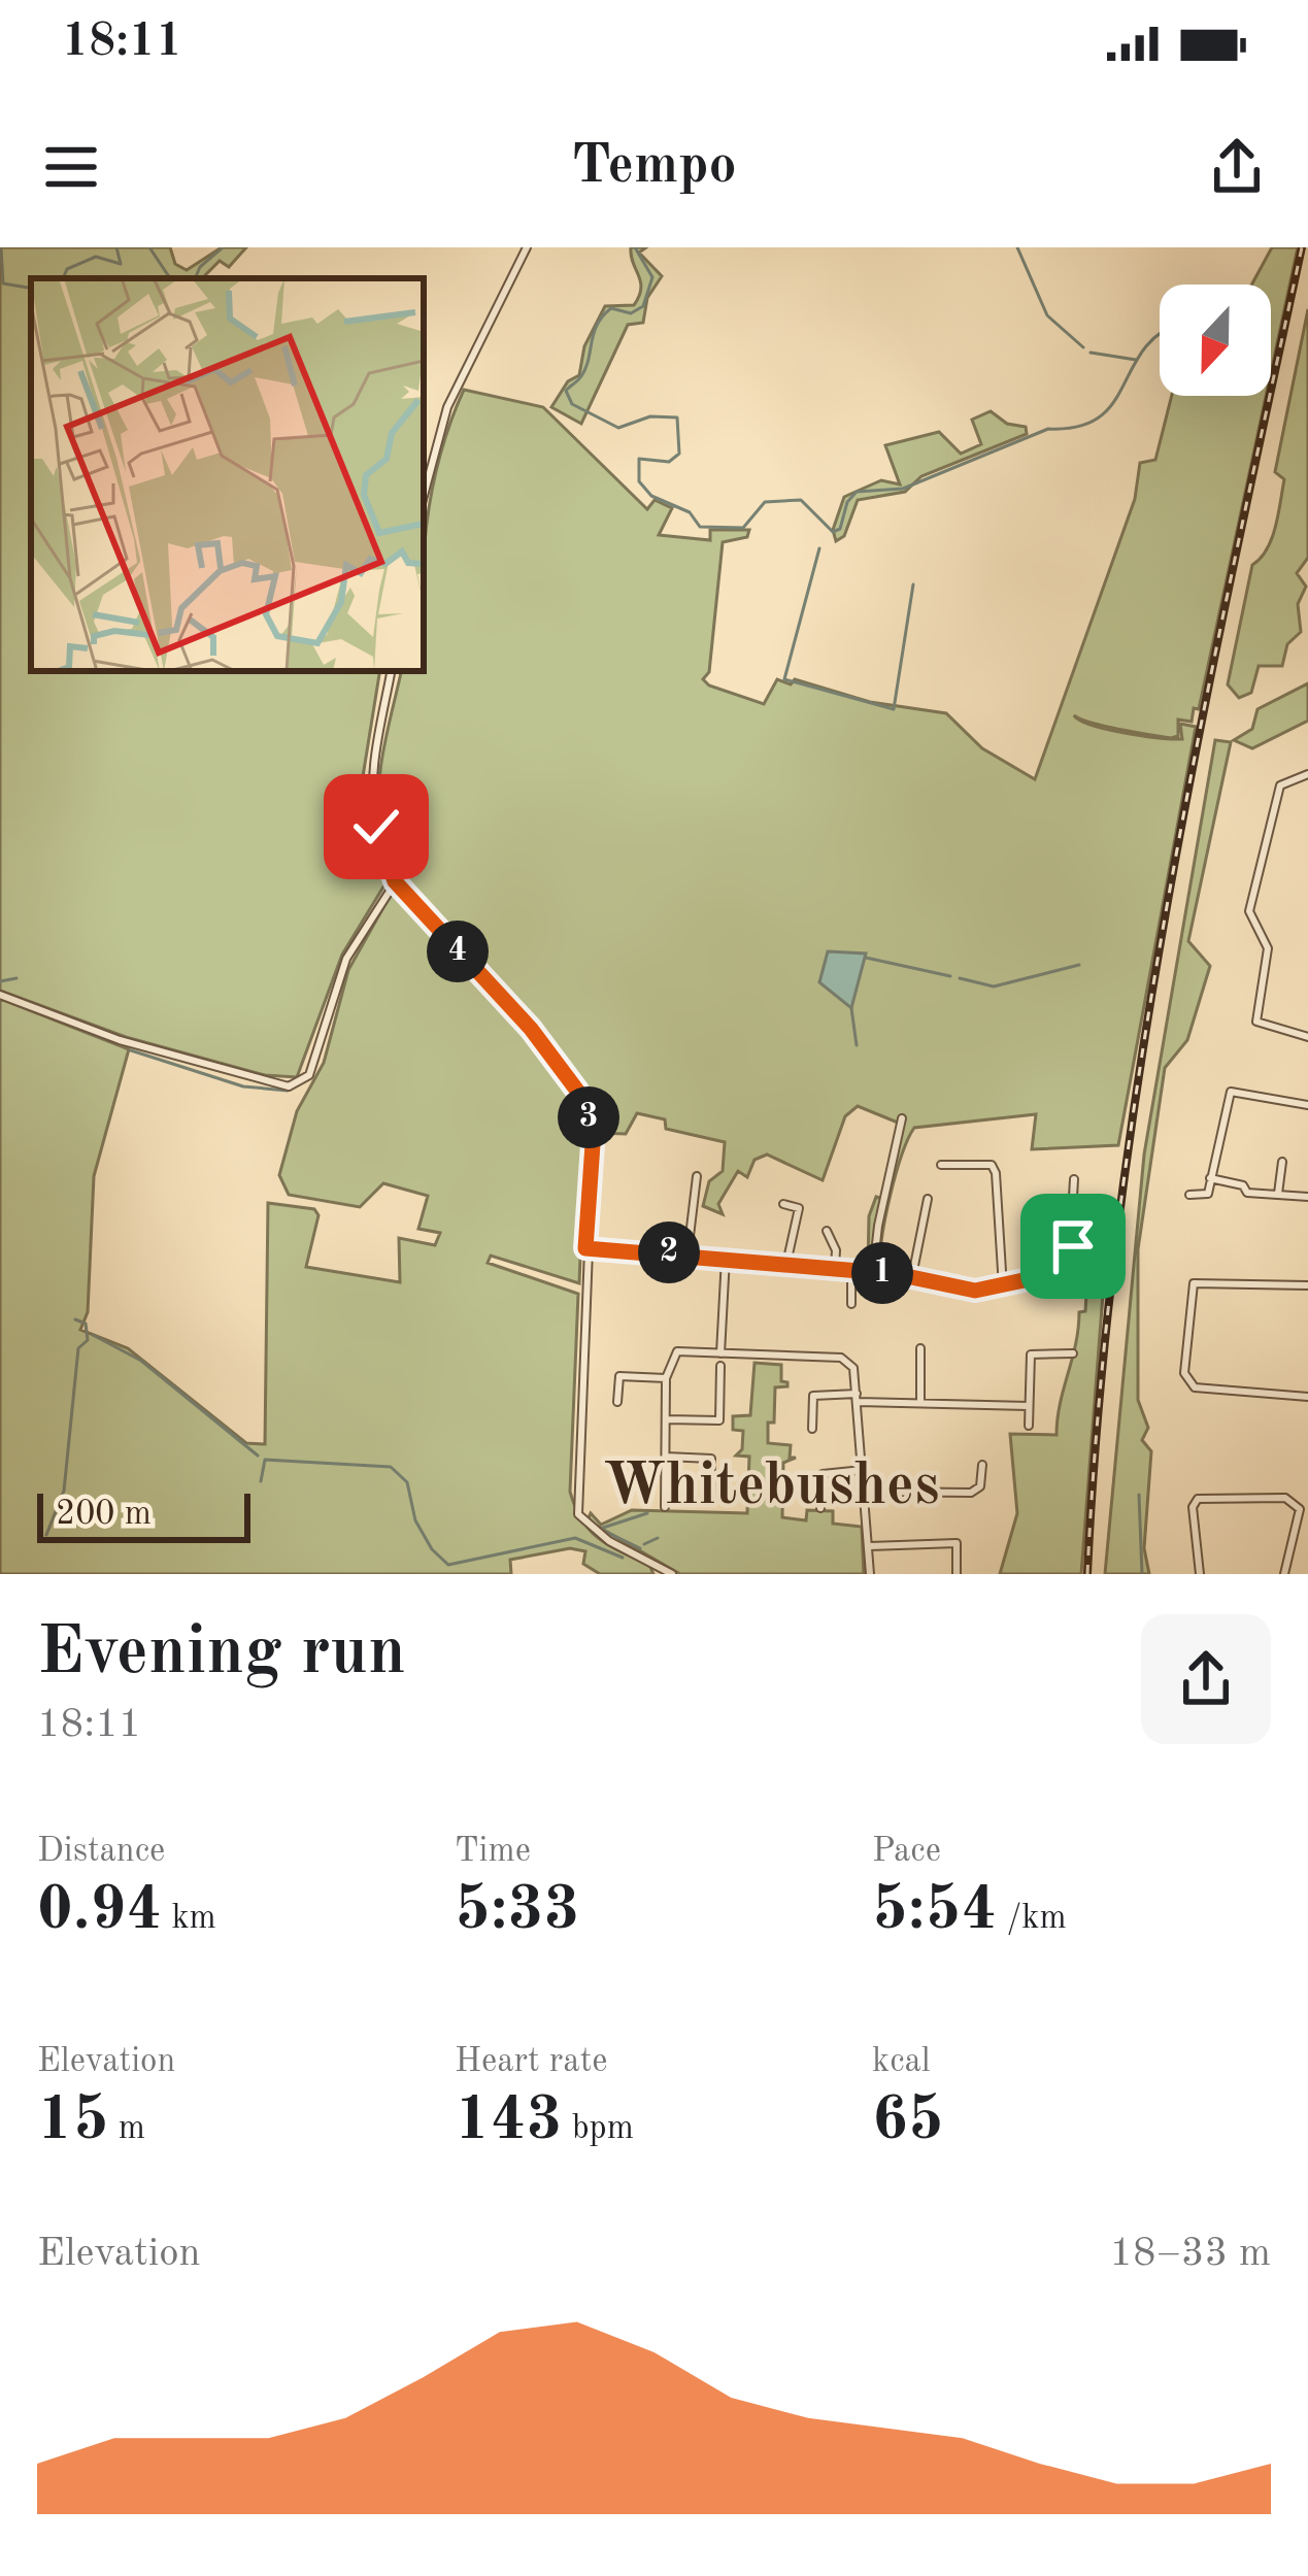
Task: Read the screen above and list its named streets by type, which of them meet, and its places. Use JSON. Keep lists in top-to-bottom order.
{
  "districts": ["Whitebushes"],
  "scale_bar": "200 m",
  "north": "bottom",
  "page": {
    "status": "18:11",
    "header": "Tempo",
    "pins": [
      "4",
      "3",
      "2",
      "1"
    ],
    "scale": "200 m",
    "heading": ["Evening run", "18:11"],
    "stats": [
      ["Distance", "0.94 km"],
      ["Time", "5:33"],
      ["Pace", "5:54 /km"],
      ["Elevation", "15 m"],
      ["Heart rate", "143 bpm"],
      ["kcal", "65"]
    ],
    "chart": ["Elevation", "18–33 m"]
  }
}
